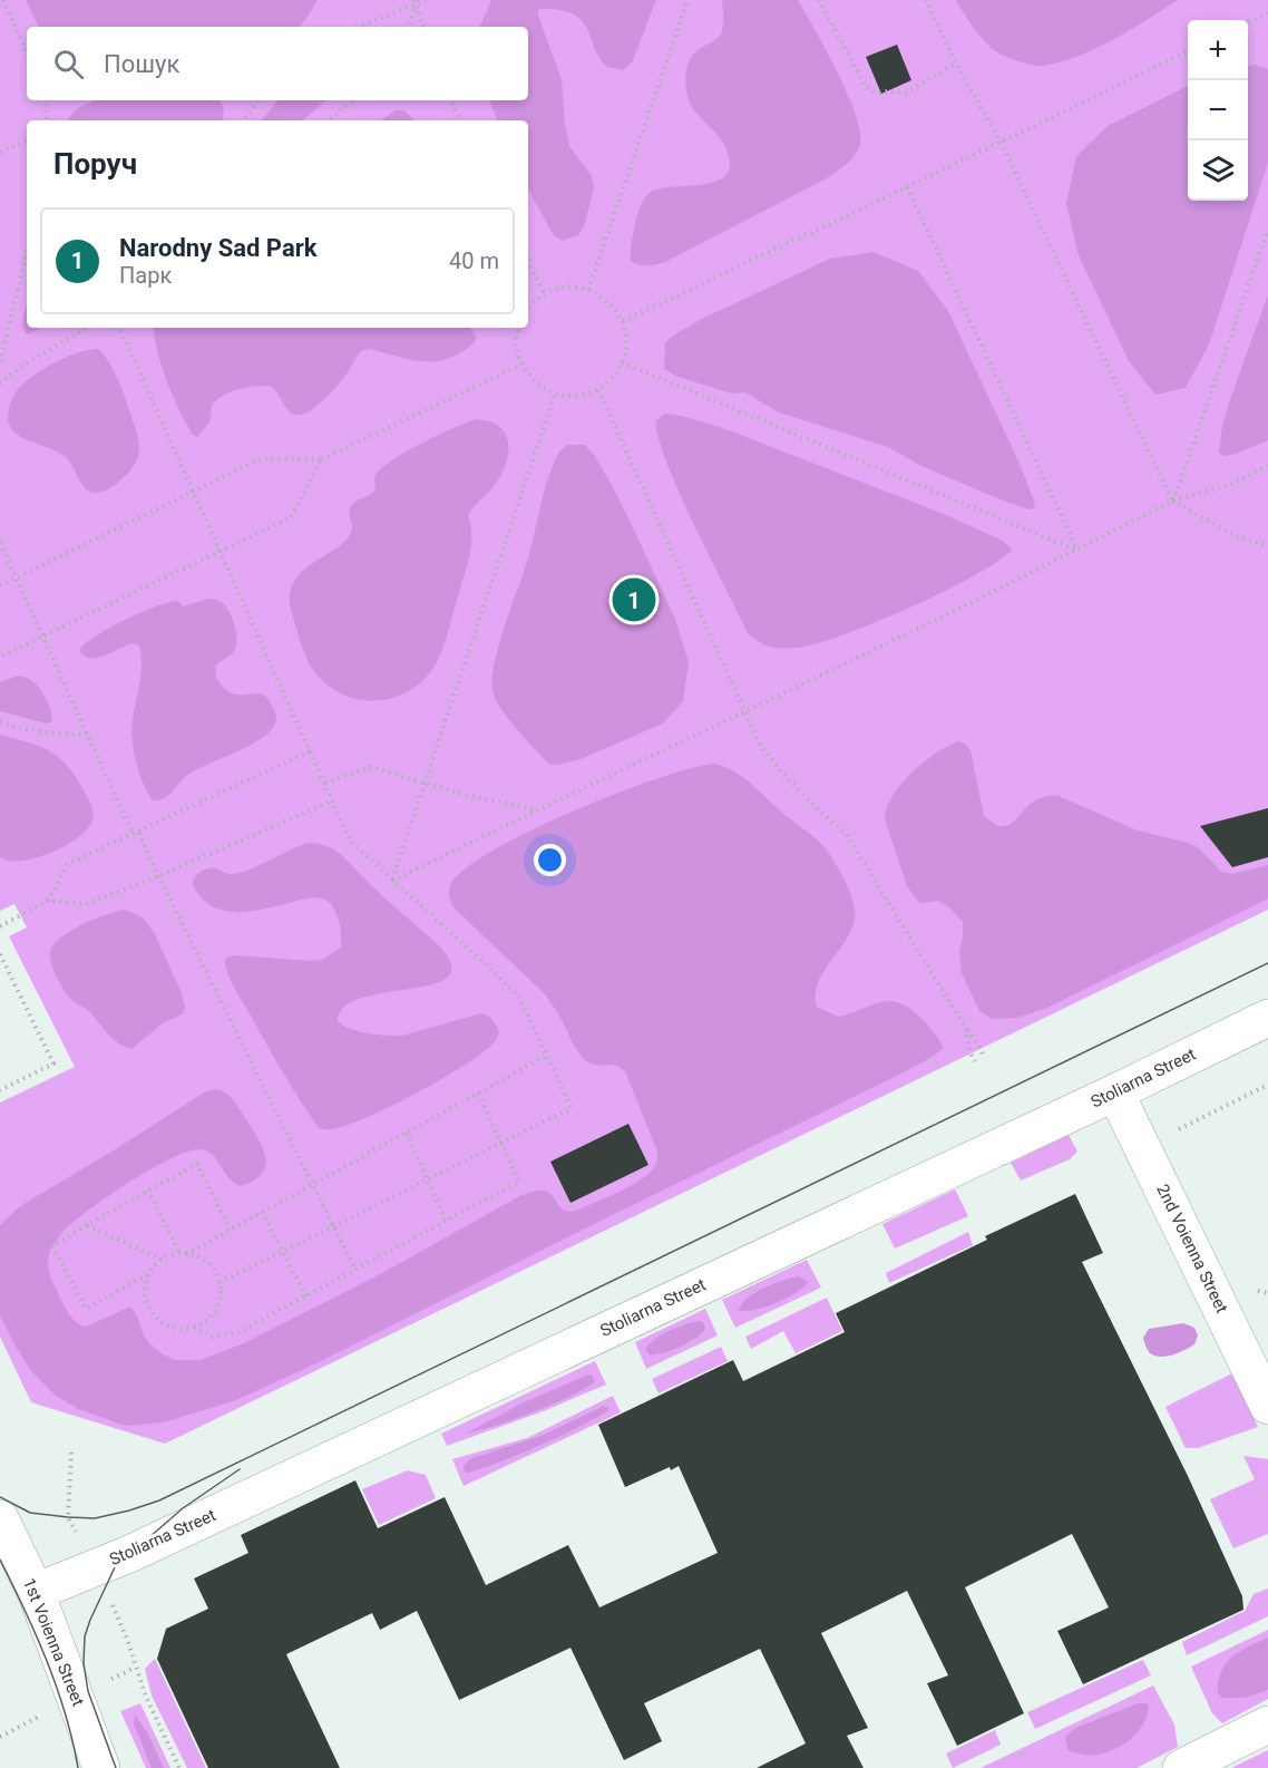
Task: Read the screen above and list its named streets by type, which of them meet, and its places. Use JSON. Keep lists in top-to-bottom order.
{
  "streets": {
    "street": ["Stoliarna Street", "2nd Voienna Street", "1st Voienna Street"]
  },
  "crossings": [
    ["Stoliarna Street", "2nd Voienna Street"],
    ["Stoliarna Street", "1st Voienna Street"]
  ],
  "page": {
    "map_buttons": ["+", "−"],
    "search": "Пошук",
    "heading": "Поруч",
    "list": [
      {
        "mark": "1",
        "name": "Narodny Sad Park",
        "note": "Парк",
        "value": "40 m"
      }
    ],
    "pins": "1"
  }
}
